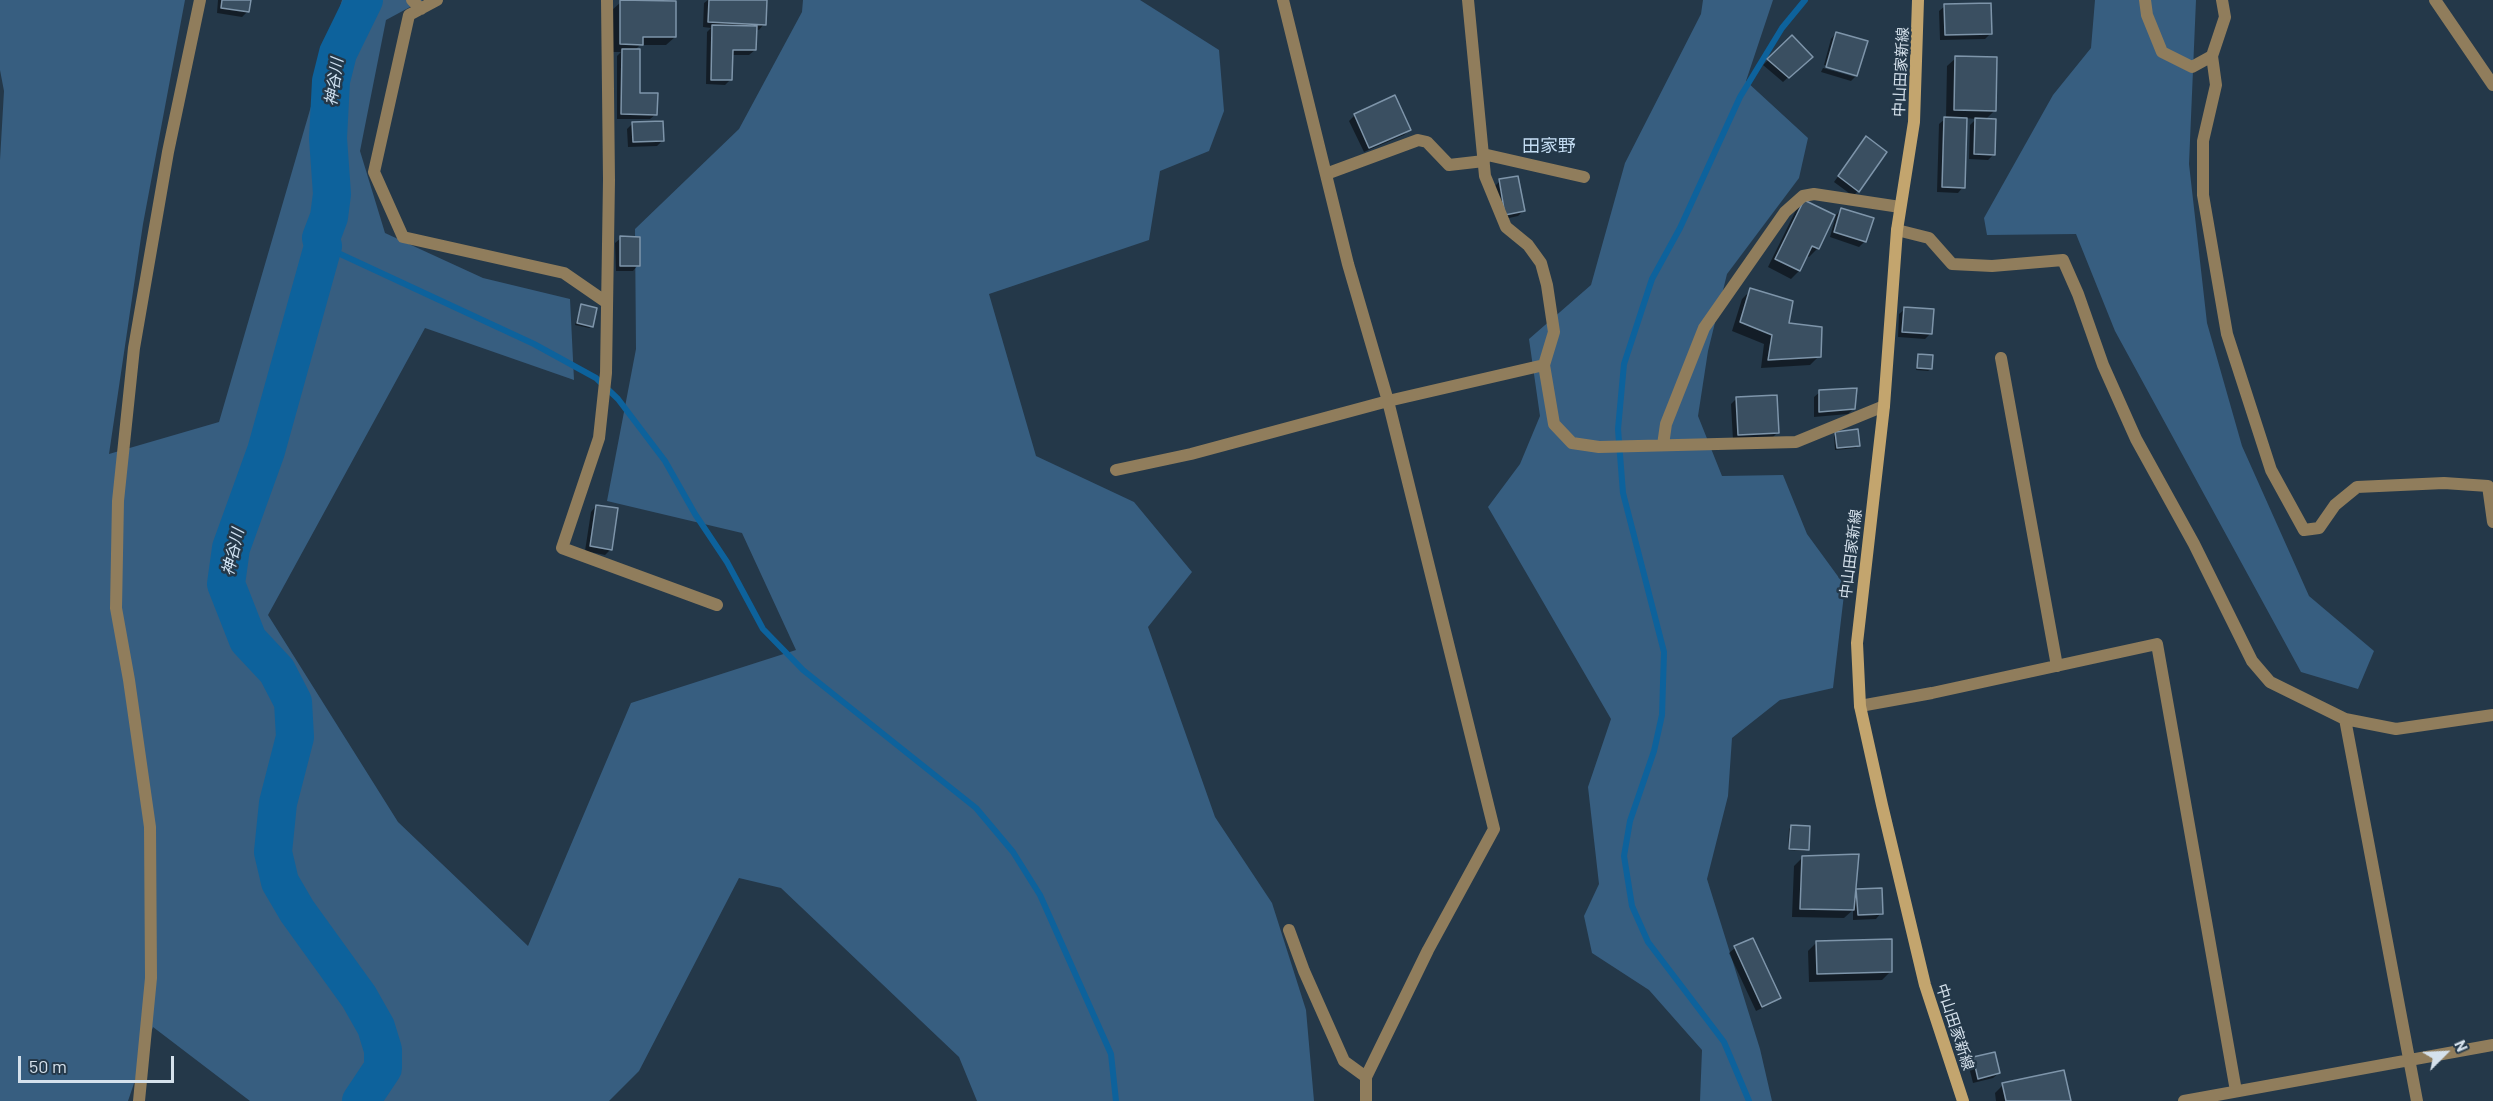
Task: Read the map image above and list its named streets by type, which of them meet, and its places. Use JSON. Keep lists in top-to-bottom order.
{
  "streets": {
    "main road": ["中山田家新線"]
  },
  "districts": ["田家野"],
  "water": ["神谷川"],
  "scale_bar": "50 m",
  "north": "top right"
}
